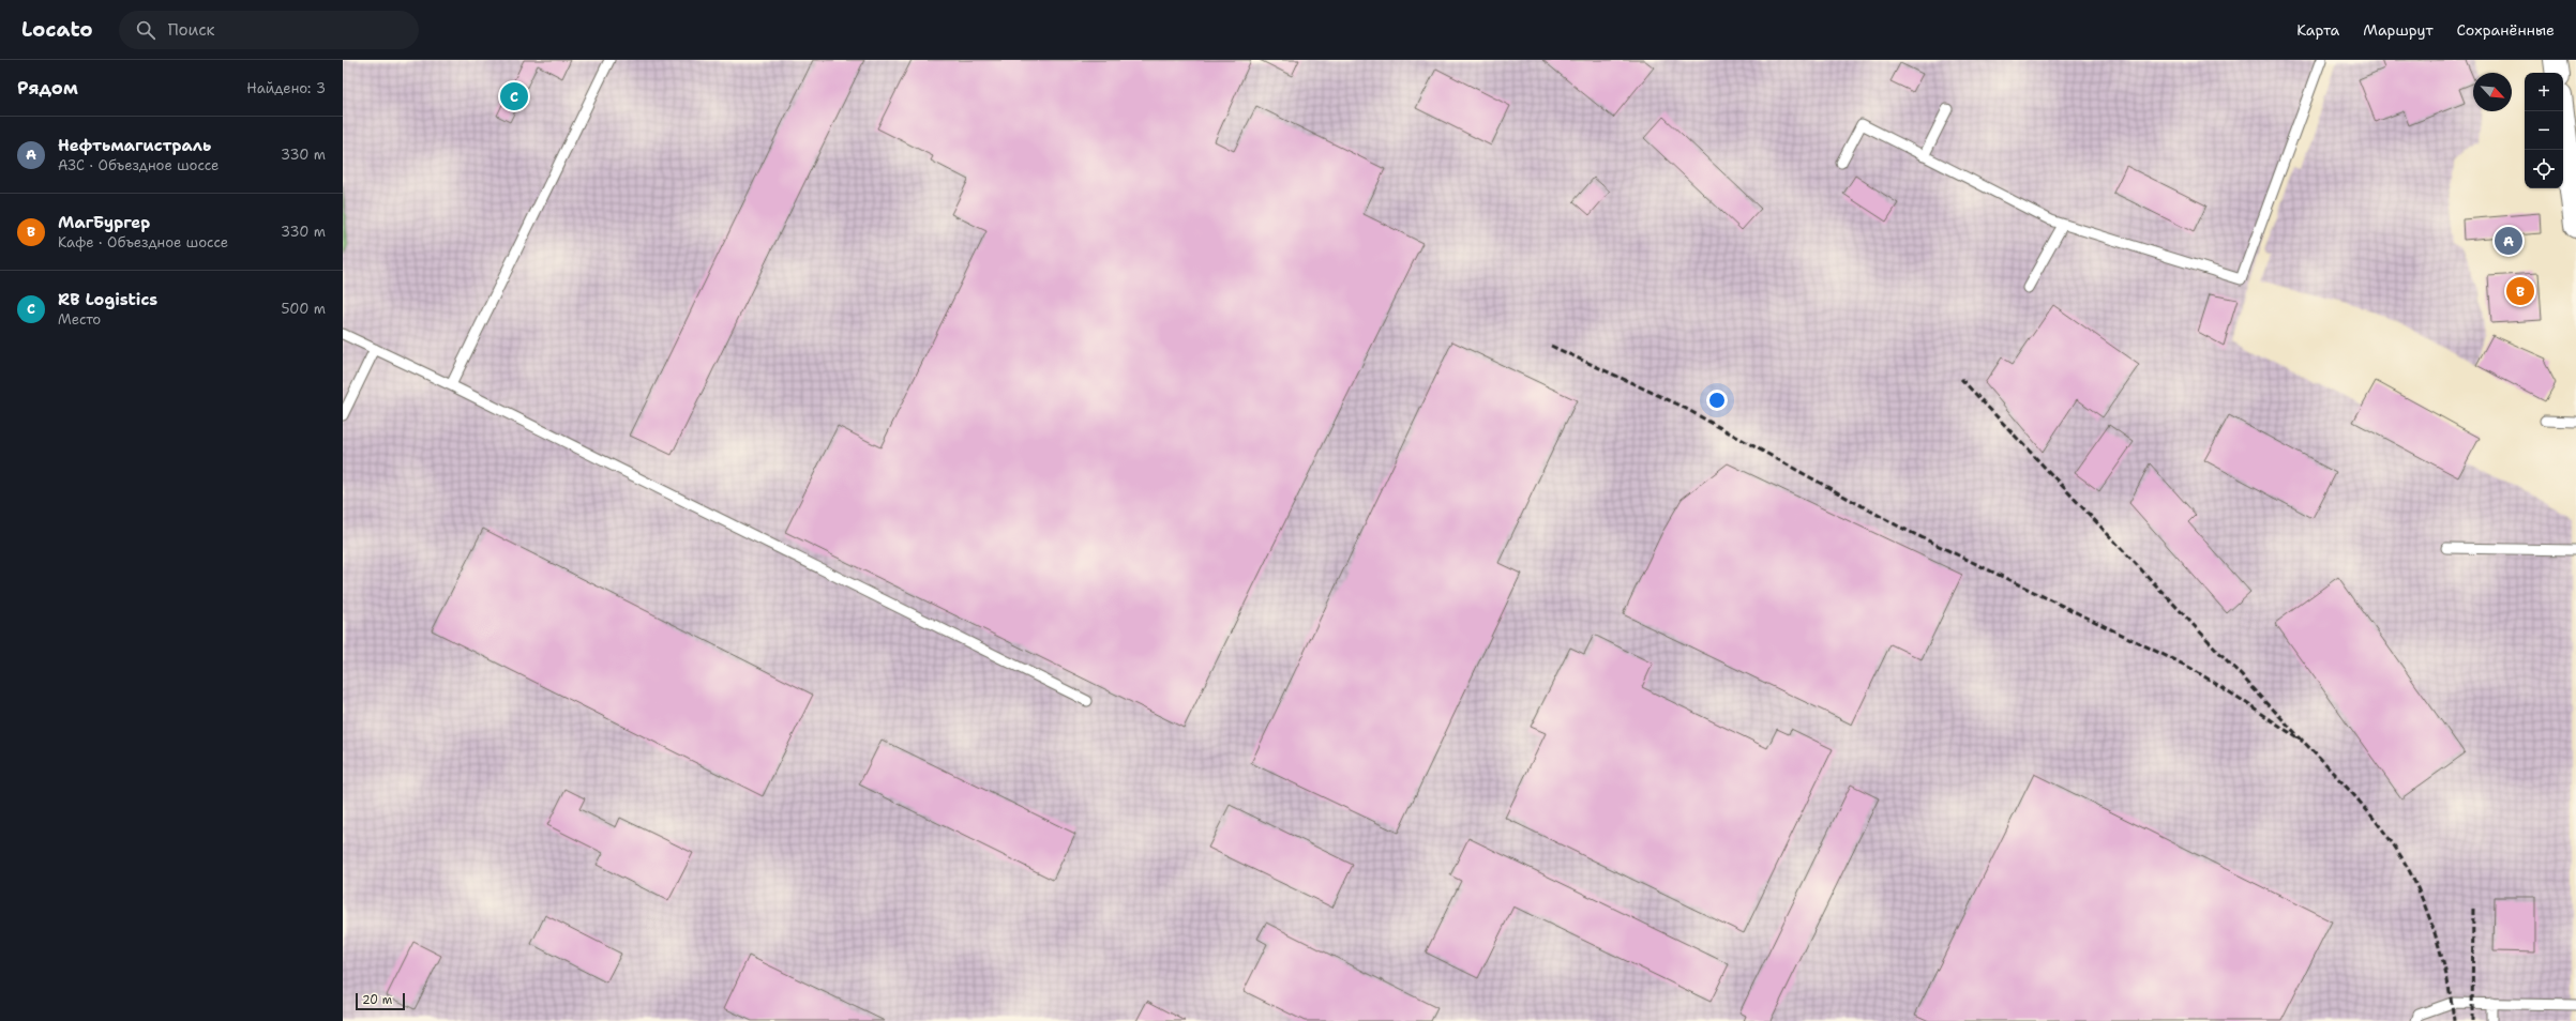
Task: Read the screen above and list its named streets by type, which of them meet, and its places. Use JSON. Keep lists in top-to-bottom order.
{
  "scale_bar": "20 m",
  "north": "bottom right",
  "page": {
    "header": "Locato",
    "search": "Поиск",
    "nav": ["Карта", "Маршрут", "Сохранённые"],
    "heading": ["Рядом", "Найдено: 3"],
    "map_buttons": ["+", "−"],
    "pins": ["C", "A", "B"],
    "list": [
      {
        "mark": "A",
        "name": "Нефтьмагистраль",
        "note": "АЗС · Объездное шоссе",
        "value": "330 m"
      },
      {
        "mark": "B",
        "name": "МагБургер",
        "note": "Кафе · Объездное шоссе",
        "value": "330 m"
      },
      {
        "mark": "C",
        "name": "RB Logistics",
        "note": "Место",
        "value": "500 m"
      }
    ],
    "scale": "20 m"
  }
}
